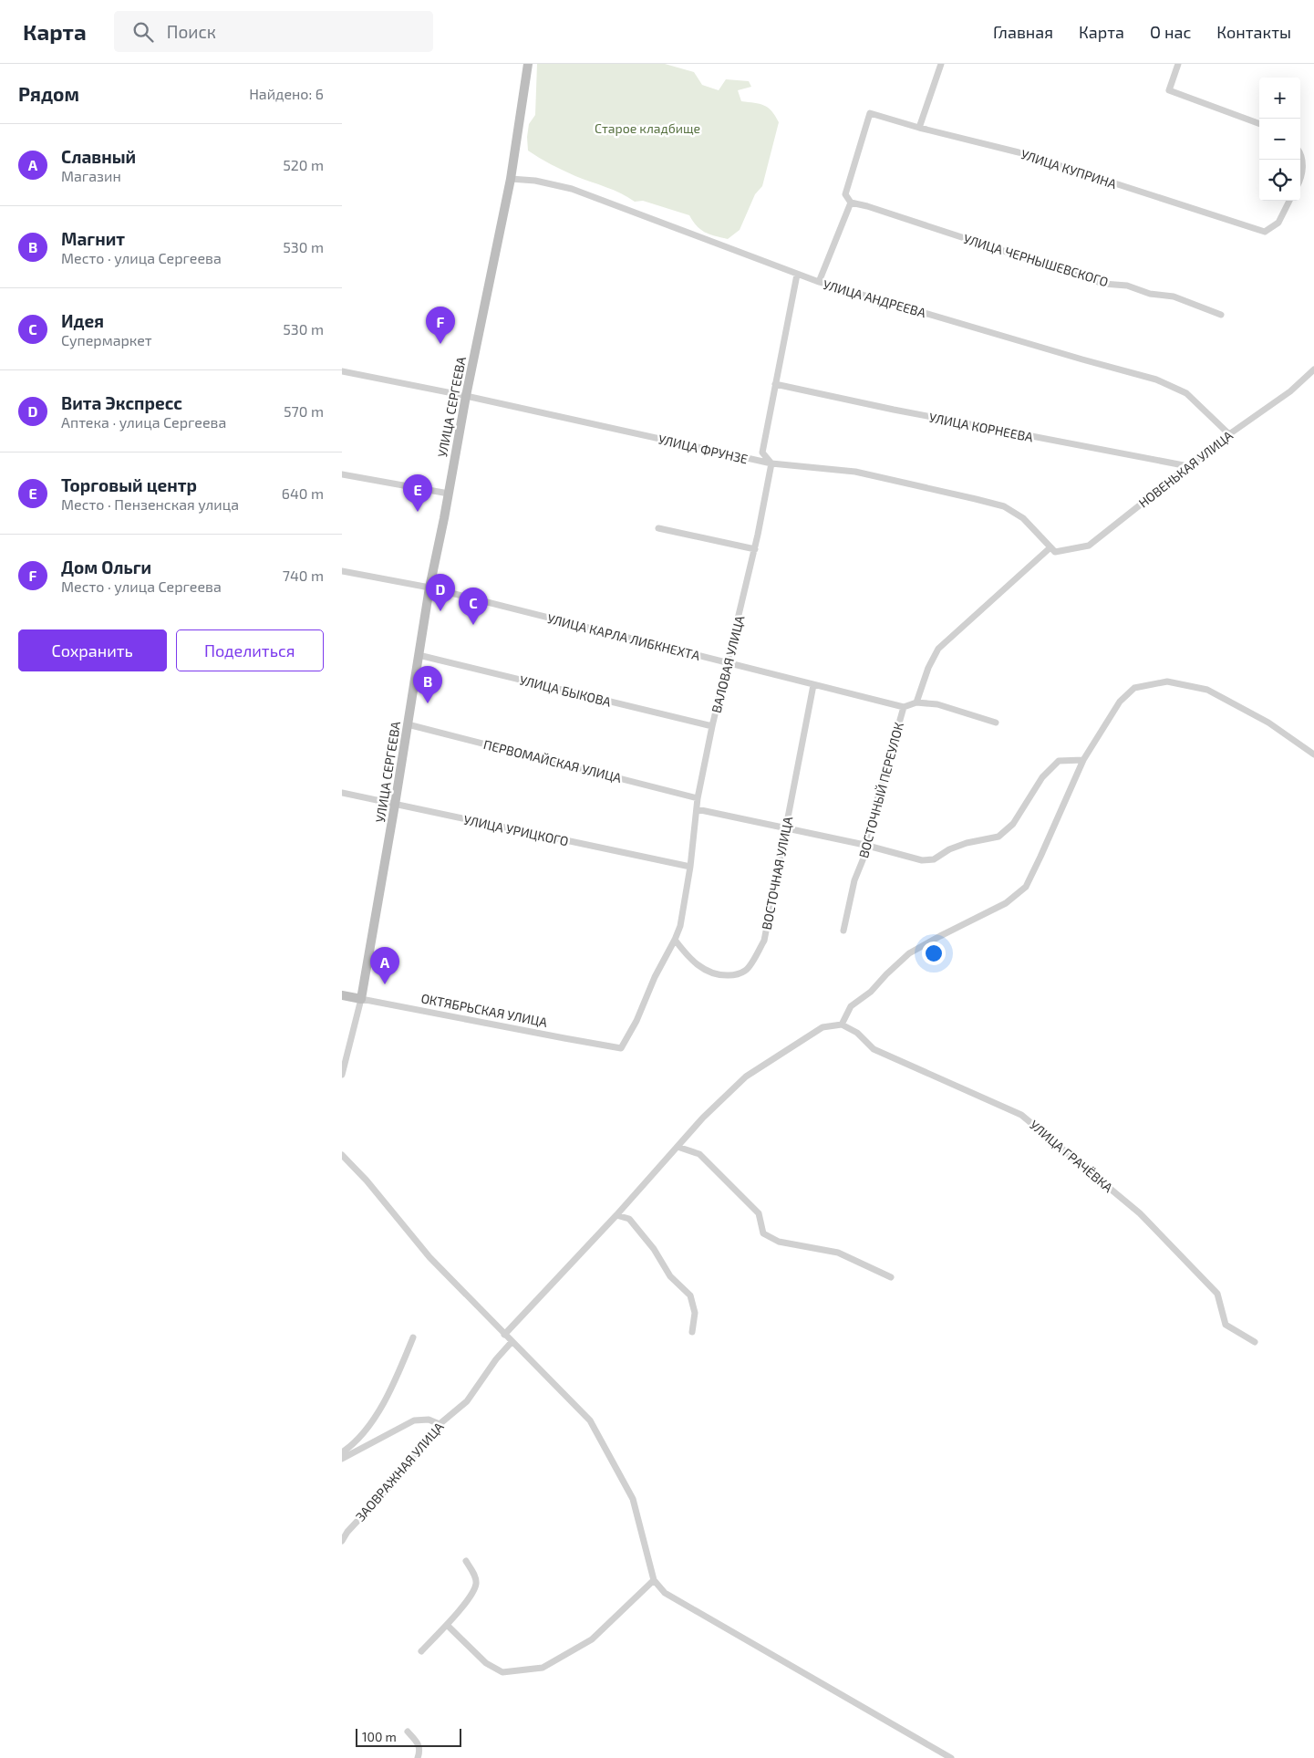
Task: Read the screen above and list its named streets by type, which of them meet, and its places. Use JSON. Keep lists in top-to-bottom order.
{
  "streets": {
    "main road": ["УЛИЦА СЕРГЕЕВА", "ОКТЯБРЬСКАЯ УЛИЦА"],
    "street": [
      "УЛИЦА КУПРИНА",
      "УЛИЦА ЧЕРНЫШЕВСКОГО",
      "УЛИЦА АНДРЕЕВА",
      "УЛИЦА КОРНЕЕВА",
      "УЛИЦА ФРУНЗЕ",
      "НОВЕНЬКАЯ УЛИЦА",
      "УЛИЦА КАРЛА ЛИБКНЕХТА",
      "ВАЛОВАЯ УЛИЦА",
      "УЛИЦА БЫКОВА",
      "ПЕРВОМАЙСКАЯ УЛИЦА",
      "ВОСТОЧНЫЙ ПЕРЕУЛОК",
      "УЛИЦА УРИЦКОГО",
      "ВОСТОЧНАЯ УЛИЦА",
      "УЛИЦА ГРАЧЁВКА",
      "ЗАОВРАЖНАЯ УЛИЦА"
    ]
  },
  "crossings": [
    ["УЛИЦА КУПРИНА", "УЛИЦА ЧЕРНЫШЕВСКОГО"],
    ["УЛИЦА АНДРЕЕВА", "УЛИЦА СЕРГЕЕВА"],
    ["УЛИЦА АНДРЕЕВА", "НОВЕНЬКАЯ УЛИЦА"],
    ["УЛИЦА СЕРГЕЕВА", "УЛИЦА ФРУНЗЕ"],
    ["УЛИЦА СЕРГЕЕВА", "УЛИЦА КАРЛА ЛИБКНЕХТА"],
    ["УЛИЦА СЕРГЕЕВА", "УЛИЦА БЫКОВА"],
    ["УЛИЦА СЕРГЕЕВА", "ПЕРВОМАЙСКАЯ УЛИЦА"],
    ["УЛИЦА СЕРГЕЕВА", "УЛИЦА УРИЦКОГО"],
    ["УЛИЦА СЕРГЕЕВА", "ОКТЯБРЬСКАЯ УЛИЦА"],
    ["УЛИЦА КОРНЕЕВА", "НОВЕНЬКАЯ УЛИЦА"],
    ["УЛИЦА ФРУНЗЕ", "НОВЕНЬКАЯ УЛИЦА"],
    ["УЛИЦА ФРУНЗЕ", "ВАЛОВАЯ УЛИЦА"],
    ["УЛИЦА КАРЛА ЛИБКНЕХТА", "ВАЛОВАЯ УЛИЦА"],
    ["УЛИЦА КАРЛА ЛИБКНЕХТА", "ВОСТОЧНЫЙ ПЕРЕУЛОК"],
    ["УЛИЦА КАРЛА ЛИБКНЕХТА", "ВОСТОЧНАЯ УЛИЦА"],
    ["ВАЛОВАЯ УЛИЦА", "УЛИЦА БЫКОВА"],
    ["ВАЛОВАЯ УЛИЦА", "ПЕРВОМАЙСКАЯ УЛИЦА"],
    ["ВАЛОВАЯ УЛИЦА", "УЛИЦА УРИЦКОГО"],
    ["ВАЛОВАЯ УЛИЦА", "ВОСТОЧНАЯ УЛИЦА"],
    ["ВАЛОВАЯ УЛИЦА", "ОКТЯБРЬСКАЯ УЛИЦА"]
  ],
  "parks": ["Старое кладбище"],
  "scale_bar": "100 m",
  "page": {
    "header": "Карта",
    "search": "Поиск",
    "nav": [
      "Главная",
      "Карта",
      "О нас",
      "Контакты"
    ],
    "heading": ["Рядом", "Найдено: 6"],
    "map_buttons": ["+", "−"],
    "list": [
      {
        "mark": "A",
        "name": "Славный",
        "note": "Магазин",
        "value": "520 m"
      },
      {
        "mark": "B",
        "name": "Магнит",
        "note": "Место · улица Сергеева",
        "value": "530 m"
      },
      {
        "mark": "C",
        "name": "Идея",
        "note": "Супермаркет",
        "value": "530 m"
      },
      {
        "mark": "D",
        "name": "Вита Экспресс",
        "note": "Аптека · улица Сергеева",
        "value": "570 m"
      },
      {
        "mark": "E",
        "name": "Торговый центр",
        "note": "Место · Пензенская улица",
        "value": "640 m"
      },
      {
        "mark": "F",
        "name": "Дом Ольги",
        "note": "Место · улица Сергеева",
        "value": "740 m"
      }
    ],
    "pins": [
      "F",
      "E",
      "D",
      "C",
      "B",
      "A"
    ],
    "buttons": ["Сохранить", "Поделиться"],
    "scale": "100 m"
  }
}
